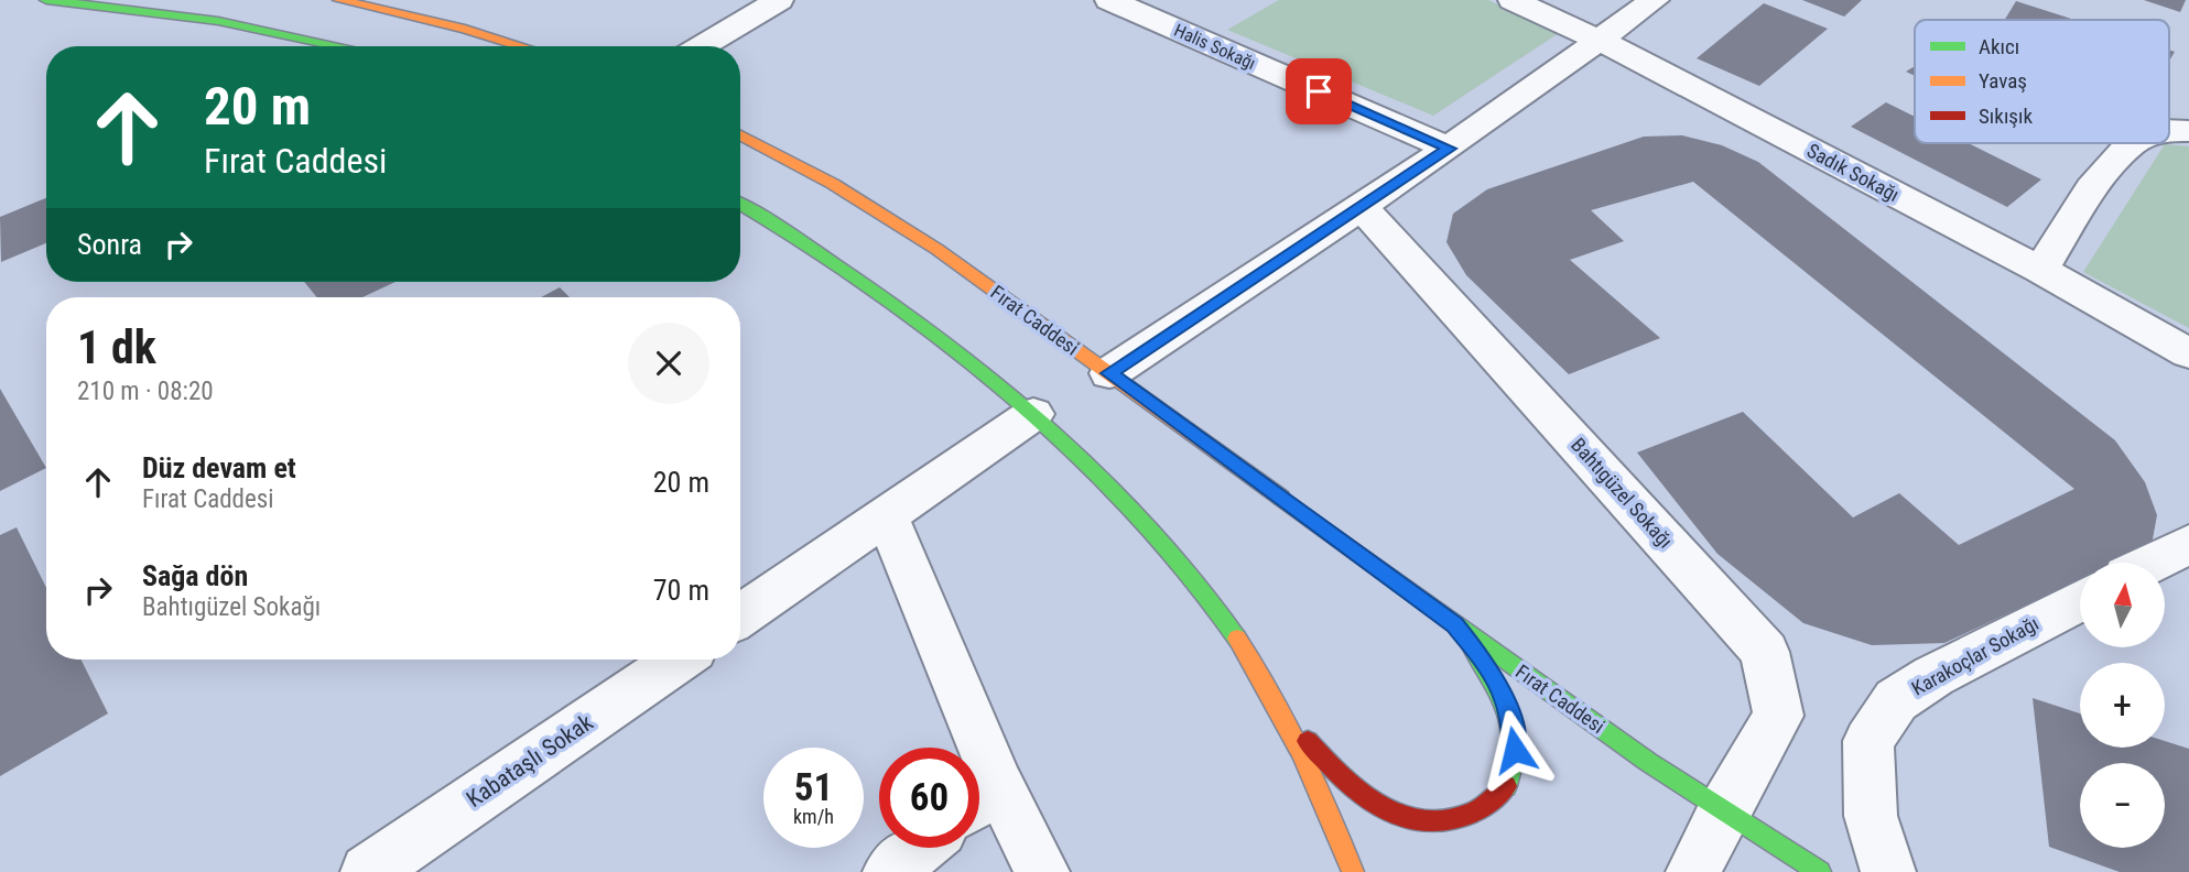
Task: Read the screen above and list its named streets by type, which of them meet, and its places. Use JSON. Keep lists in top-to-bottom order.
{
  "streets": {
    "main road": ["Fırat Caddesi"],
    "street": [
      "Halis Sokağı",
      "Sadık Sokağı",
      "Bahtıgüzel Sokağı",
      "Karakoçlar Sokağı",
      "Kabataşlı Sokak"
    ]
  },
  "crossings": [
    ["Fırat Caddesi", "Bahtıgüzel Sokağı"]
  ],
  "legend": ["Akıcı", "Yavaş", "Sıkışık"],
  "north": "top",
  "page": {
    "turn": ["20 m", "Fırat Caddesi"],
    "then": "Sonra",
    "heading": ["1 dk", "210 m · 08:20"],
    "list": [
      {
        "name": "Düz devam et",
        "note": "Fırat Caddesi",
        "value": "20 m"
      },
      {
        "name": "Sağa dön",
        "note": "Bahtıgüzel Sokağı",
        "value": "70 m"
      }
    ],
    "map_buttons": ["+", "−"],
    "speed": "51 km/h",
    "limit": "60"
  }
}
